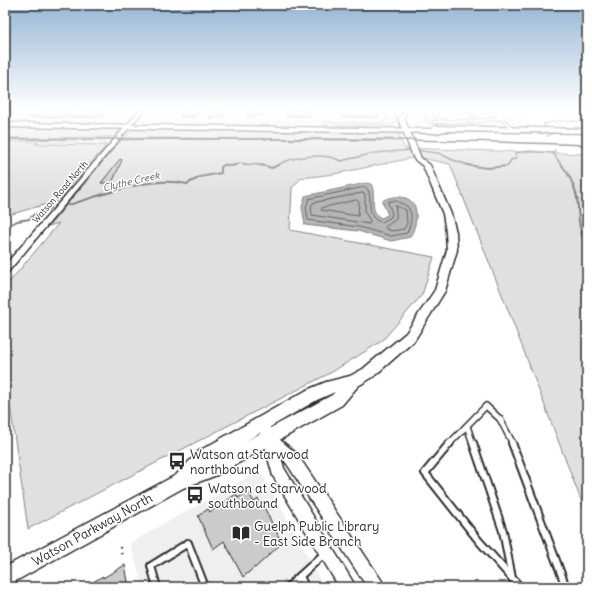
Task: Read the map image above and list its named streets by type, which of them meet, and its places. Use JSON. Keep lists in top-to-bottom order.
{
  "streets": {
    "main road": ["Watson Parkway North"],
    "street": ["Watson Road North"]
  },
  "water": ["Clythe Creek"],
  "places": {
    "bus stop": ["Watson at Starwood northbound", "Watson at Starwood southbound"],
    "library": ["Guelph Public Library - East Side Branch"]
  }
}
